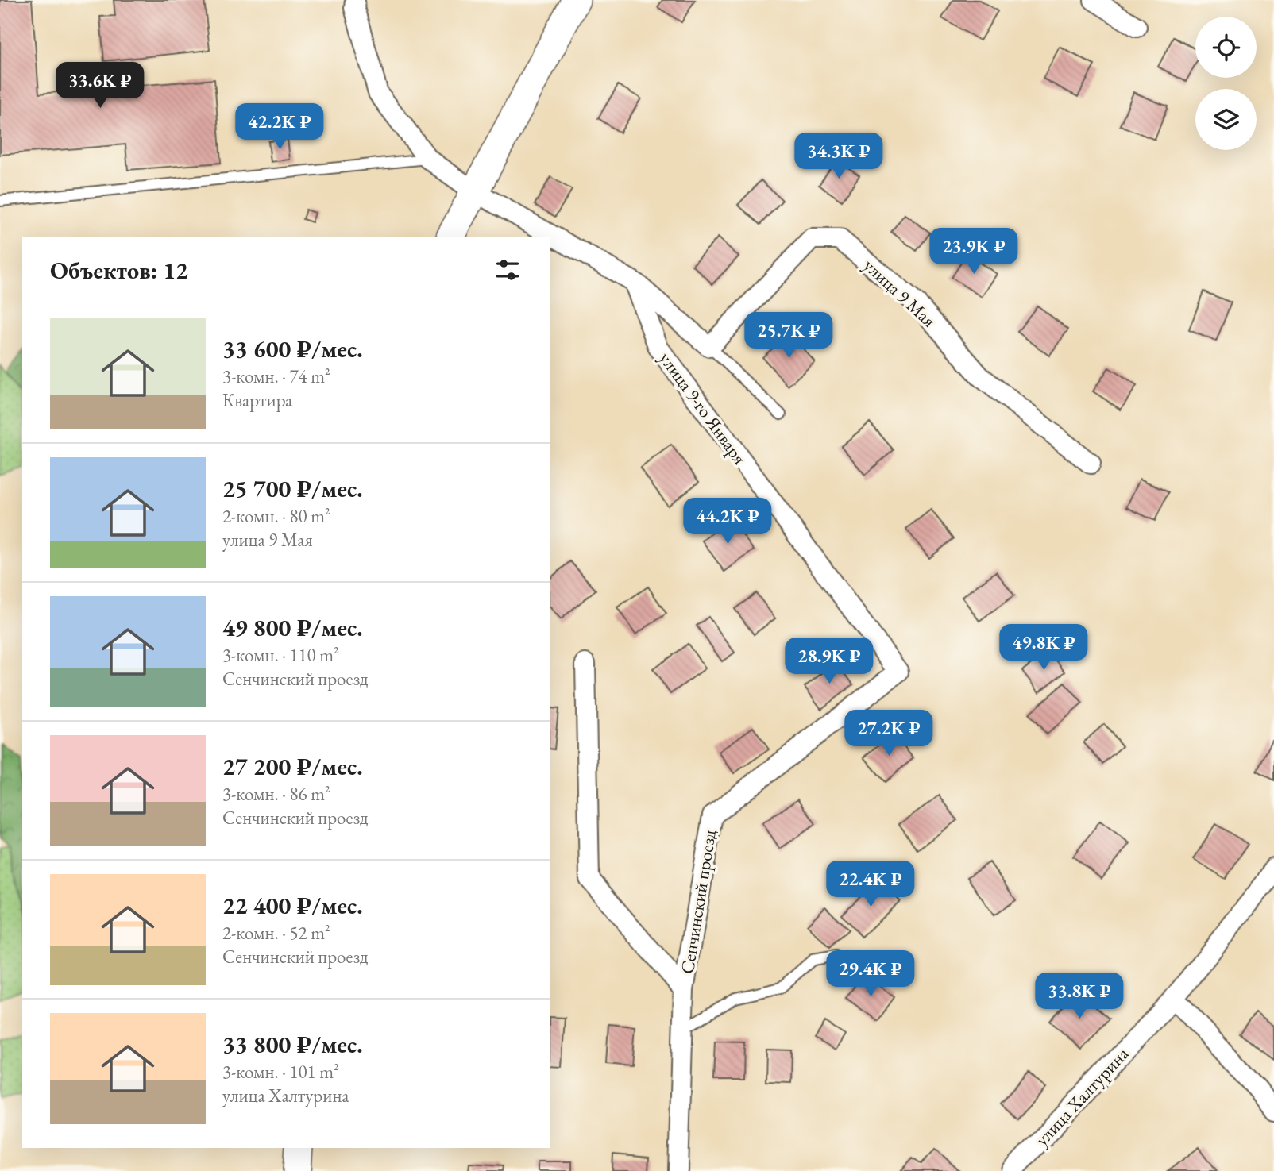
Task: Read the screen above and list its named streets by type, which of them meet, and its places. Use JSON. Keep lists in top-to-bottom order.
{
  "streets": {
    "street": [
      "улица 9 Мая",
      "улица 9-го Января",
      "Сенчинский проезд",
      "улица Халтурина"
    ]
  },
  "crossings": [
    ["улица 9-го Января", "Сенчинский проезд"]
  ],
  "page": {
    "price": [
      "33.6K ₽",
      "42.2K ₽",
      "34.3K ₽",
      "23.9K ₽",
      "25.7K ₽",
      "44.2K ₽",
      "49.8K ₽",
      "28.9K ₽",
      "27.2K ₽",
      "22.4K ₽",
      "29.4K ₽",
      "33.8K ₽"
    ],
    "heading": "Объектов: 12",
    "list": [
      {
        "name": "33 600 ₽/мес.",
        "note": "3-комн. · 74 m² · Квартира"
      },
      {
        "name": "25 700 ₽/мес.",
        "note": "2-комн. · 80 m² · улица 9 Мая"
      },
      {
        "name": "49 800 ₽/мес.",
        "note": "3-комн. · 110 m² · Сенчинский проезд"
      },
      {
        "name": "27 200 ₽/мес.",
        "note": "3-комн. · 86 m² · Сенчинский проезд"
      },
      {
        "name": "22 400 ₽/мес.",
        "note": "2-комн. · 52 m² · Сенчинский проезд"
      },
      {
        "name": "33 800 ₽/мес.",
        "note": "3-комн. · 101 m² · улица Халтурина"
      }
    ]
  }
}
